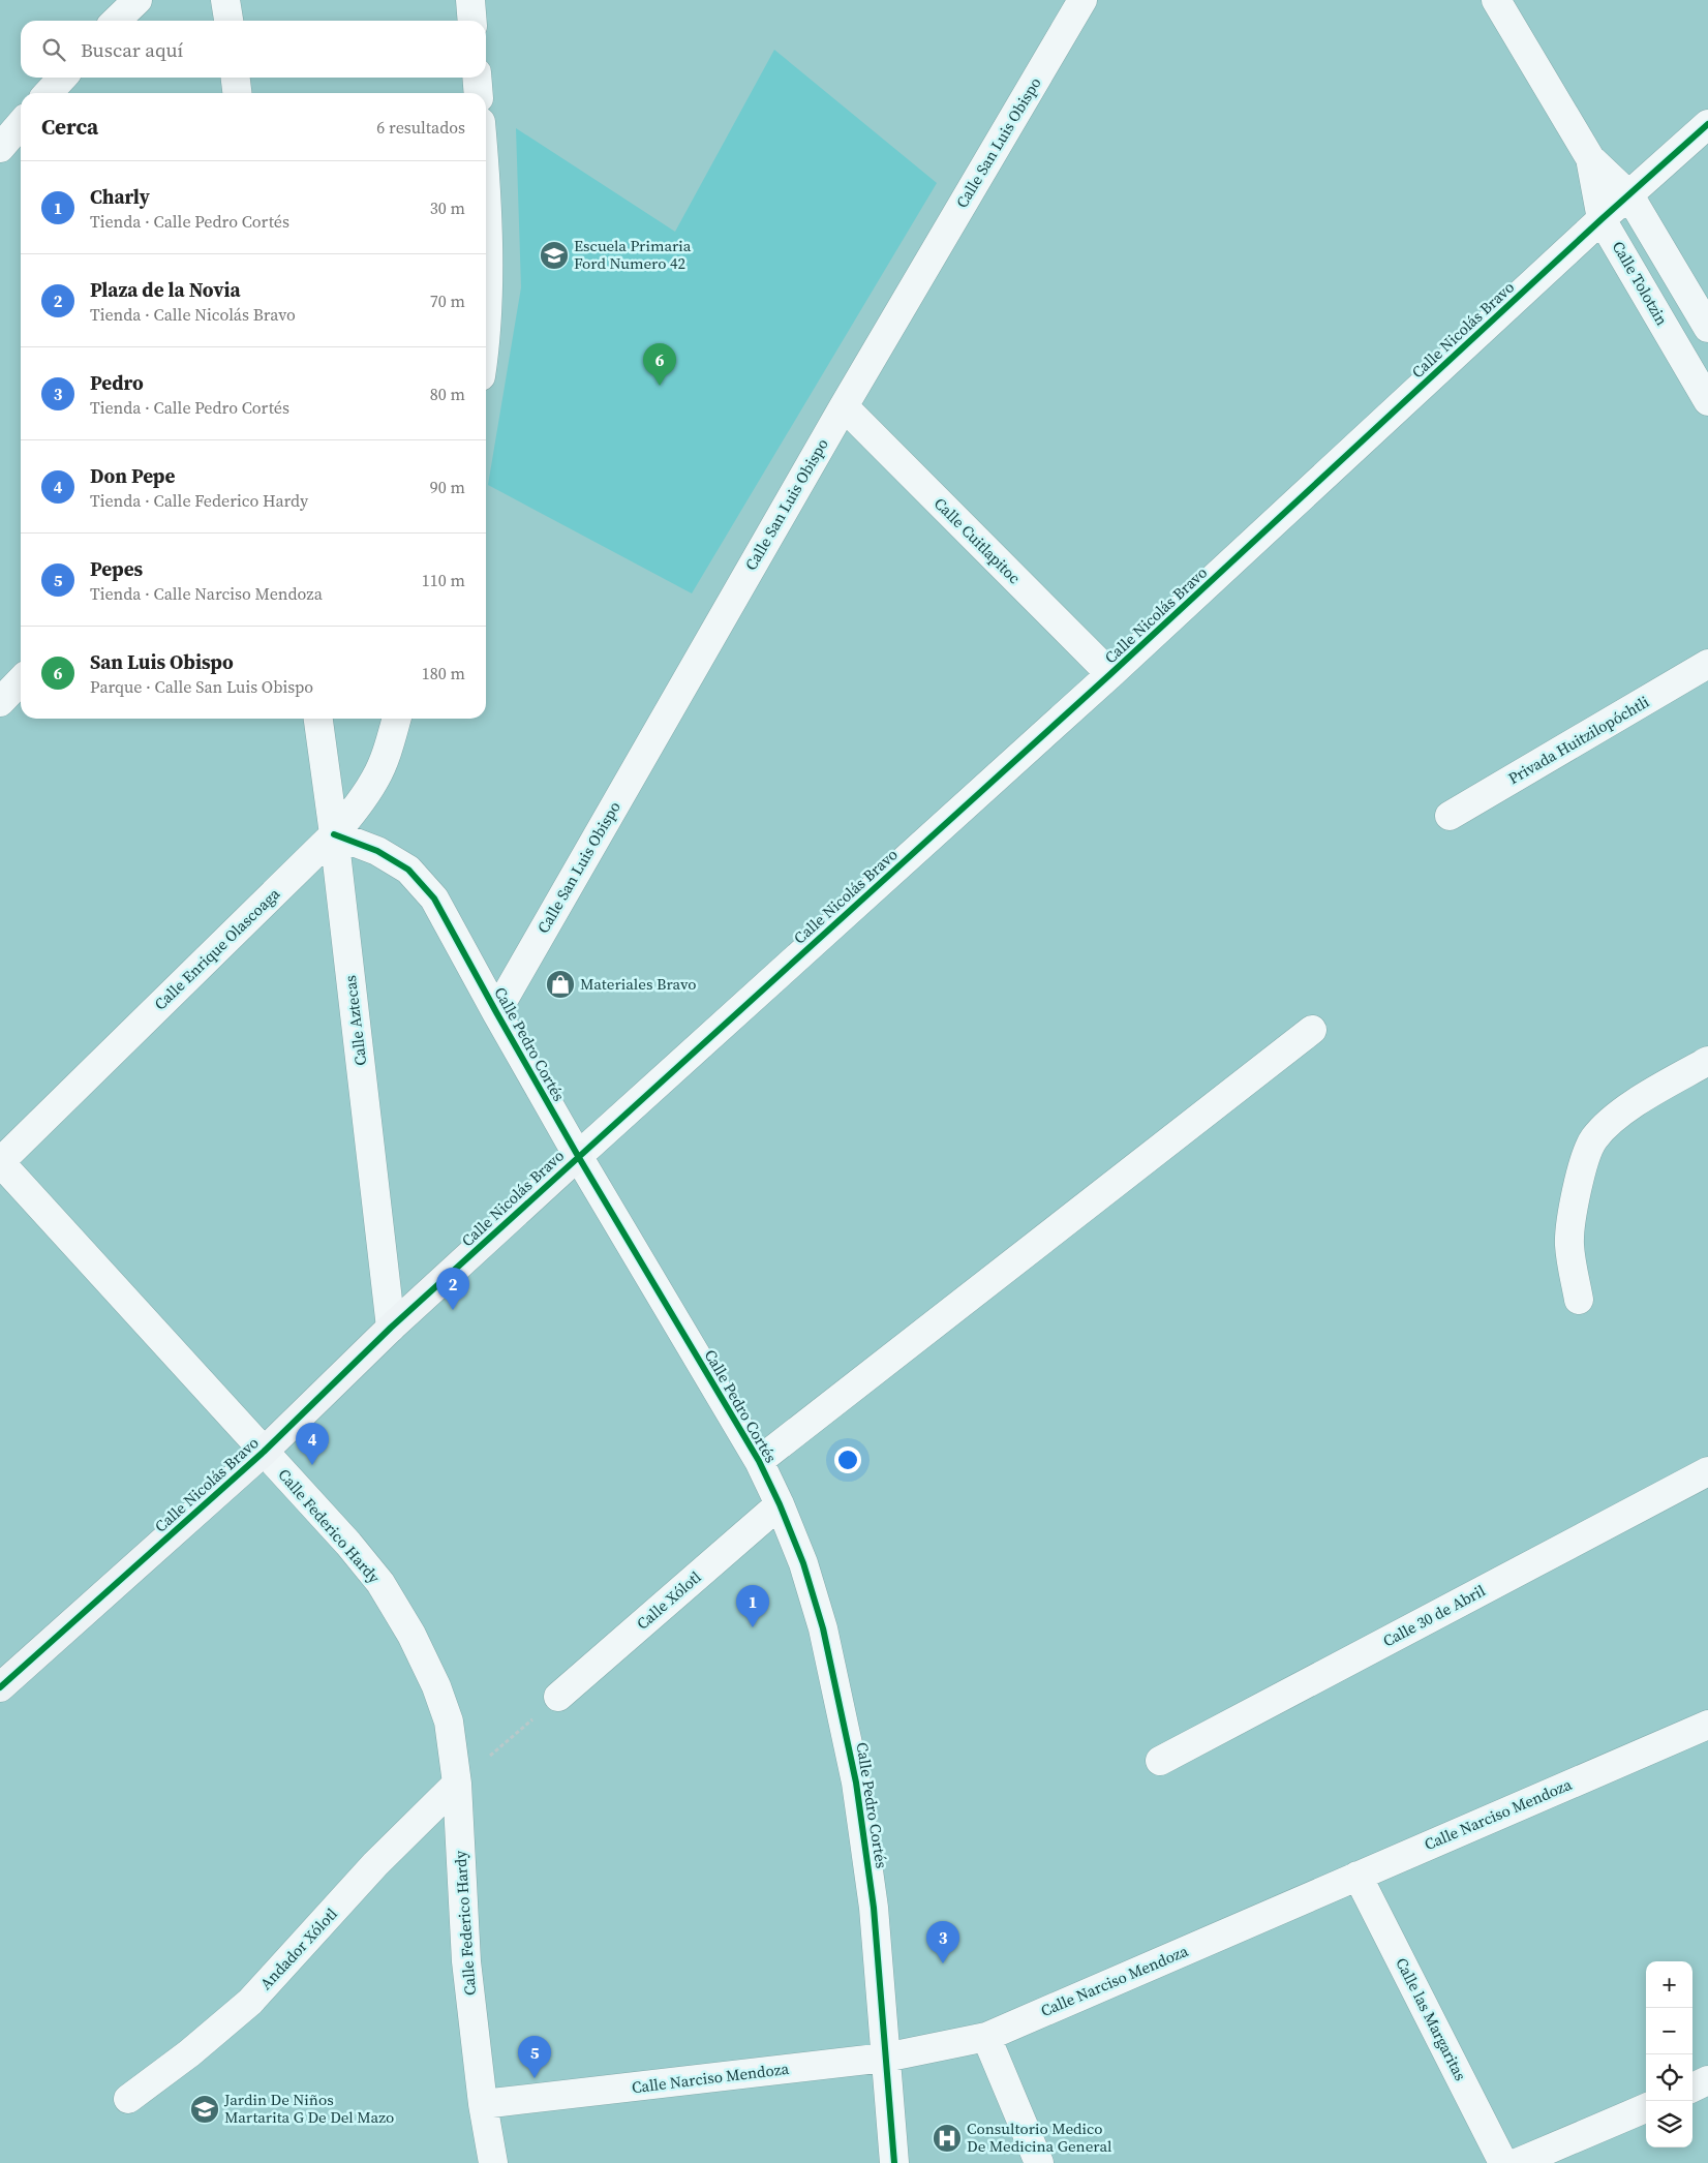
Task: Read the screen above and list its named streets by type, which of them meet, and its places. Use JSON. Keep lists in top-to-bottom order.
{
  "streets": {
    "street": [
      "Calle San Luis Obispo",
      "Calle Tolotzin",
      "Calle Nicolás Bravo",
      "Calle Cuitlapitoc",
      "Privada Huitzilopóchtli",
      "Calle Enrique Olascoaga",
      "Calle Aztecas",
      "Calle Pedro Cortés",
      "Calle Federico Hardy",
      "Calle Xólotl",
      "Calle 30 de Abril",
      "Calle Narciso Mendoza",
      "Andador Xólotl",
      "Calle las Margaritas"
    ]
  },
  "crossings": [
    ["Calle San Luis Obispo", "Calle Cuitlapitoc"],
    ["Calle San Luis Obispo", "Calle Pedro Cortés"],
    ["Calle Tolotzin", "Calle Nicolás Bravo"],
    ["Calle Nicolás Bravo", "Calle Cuitlapitoc"],
    ["Calle Nicolás Bravo", "Calle Aztecas"],
    ["Calle Nicolás Bravo", "Calle Pedro Cortés"],
    ["Calle Nicolás Bravo", "Calle Federico Hardy"],
    ["Calle Enrique Olascoaga", "Calle Aztecas"],
    ["Calle Enrique Olascoaga", "Calle Pedro Cortés"],
    ["Calle Enrique Olascoaga", "Calle Federico Hardy"],
    ["Calle Aztecas", "Calle Pedro Cortés"],
    ["Calle Pedro Cortés", "Calle Xólotl"],
    ["Calle Pedro Cortés", "Calle Narciso Mendoza"],
    ["Calle Federico Hardy", "Calle Narciso Mendoza"],
    ["Calle Federico Hardy", "Andador Xólotl"],
    ["Calle Narciso Mendoza", "Calle las Margaritas"]
  ],
  "places": {
    "school or university": ["Escuela Primaria Ford Numero 42", "Jardin De Niños Martarita G De Del Mazo"],
    "shop": ["Materiales Bravo"],
    "hospital": ["Consultorio Medico De Medicina General"]
  },
  "page": {
    "search": "Buscar aquí",
    "heading": ["Cerca", "6 resultados"],
    "list": [
      {
        "mark": "1",
        "name": "Charly",
        "note": "Tienda · Calle Pedro Cortés",
        "value": "30 m"
      },
      {
        "mark": "2",
        "name": "Plaza de la Novia",
        "note": "Tienda · Calle Nicolás Bravo",
        "value": "70 m"
      },
      {
        "mark": "3",
        "name": "Pedro",
        "note": "Tienda · Calle Pedro Cortés",
        "value": "80 m"
      },
      {
        "mark": "4",
        "name": "Don Pepe",
        "note": "Tienda · Calle Federico Hardy",
        "value": "90 m"
      },
      {
        "mark": "5",
        "name": "Pepes",
        "note": "Tienda · Calle Narciso Mendoza",
        "value": "110 m"
      },
      {
        "mark": "6",
        "name": "San Luis Obispo",
        "note": "Parque · Calle San Luis Obispo",
        "value": "180 m"
      }
    ],
    "pins": [
      "6",
      "2",
      "4",
      "1",
      "3",
      "5"
    ],
    "map_buttons": ["+", "−"]
  }
}
